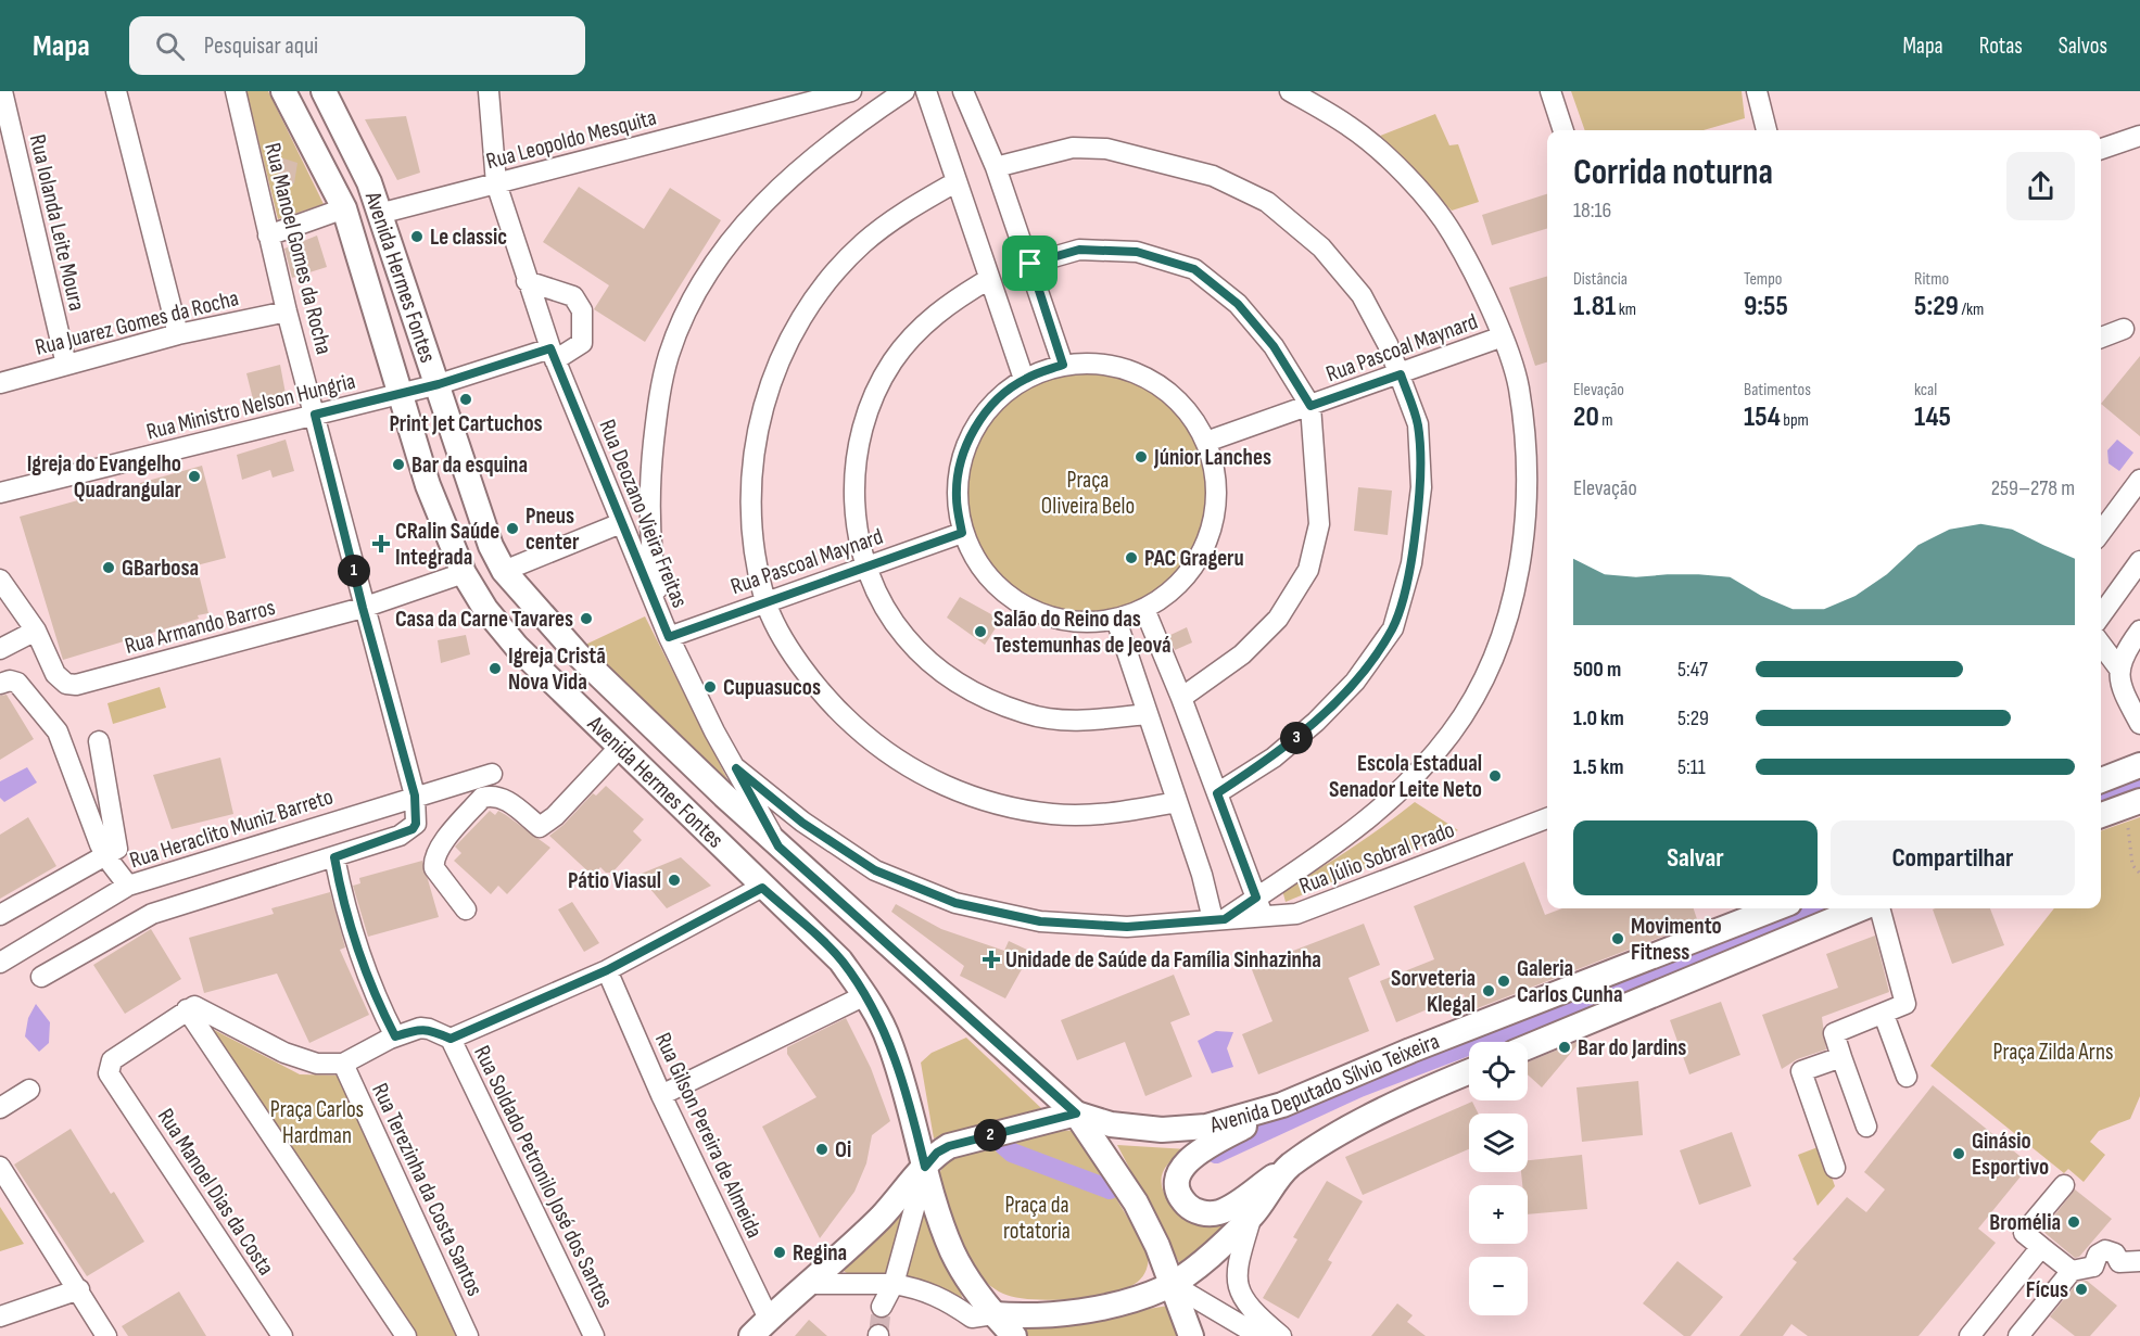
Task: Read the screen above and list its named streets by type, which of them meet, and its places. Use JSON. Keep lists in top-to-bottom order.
{
  "streets": {
    "main road": ["Avenida Hermes Fontes", "Avenida Deputado Sílvio Teixeira"],
    "street": [
      "Rua Leopoldo Mesquita",
      "Rua Iolanda Leite Moura",
      "Rua Manoel Gomes da Rocha",
      "Rua Juarez Gomes da Rocha",
      "Rua Pascoal Maynard",
      "Rua Ministro Nelson Hungria",
      "Rua Deozano Vieira Freitas",
      "Rua Armando Barros",
      "Rua Heraclito Muniz Barreto",
      "Rua Júlio Sobral Prado",
      "Rua Gilson Pereira de Almeida",
      "Rua Soldado Petronilo José dos Santos",
      "Rua Terezinha da Costa Santos",
      "Rua Manoel Dias da Costa"
    ]
  },
  "crossings": [
    ["Rua Leopoldo Mesquita", "Avenida Hermes Fontes"],
    ["Rua Leopoldo Mesquita", "Rua Deozano Vieira Freitas"],
    ["Rua Iolanda Leite Moura", "Rua Juarez Gomes da Rocha"],
    ["Rua Manoel Gomes da Rocha", "Rua Juarez Gomes da Rocha"],
    ["Rua Manoel Gomes da Rocha", "Rua Ministro Nelson Hungria"],
    ["Rua Manoel Gomes da Rocha", "Rua Armando Barros"],
    ["Rua Manoel Gomes da Rocha", "Rua Heraclito Muniz Barreto"],
    ["Avenida Hermes Fontes", "Rua Ministro Nelson Hungria"],
    ["Avenida Hermes Fontes", "Rua Deozano Vieira Freitas"],
    ["Avenida Hermes Fontes", "Rua Armando Barros"],
    ["Avenida Hermes Fontes", "Avenida Deputado Sílvio Teixeira"],
    ["Rua Pascoal Maynard", "Rua Deozano Vieira Freitas"],
    ["Rua Ministro Nelson Hungria", "Rua Deozano Vieira Freitas"],
    ["Rua Deozano Vieira Freitas", "Rua Júlio Sobral Prado"]
  ],
  "parks": [
    "Praça Oliveira Belo",
    "Praça Zilda Arns",
    "Praça Carlos Hardman",
    "Praça da rotatoria"
  ],
  "places": {
    "other": [
      "Le classic",
      "Print Jet Cartuchos",
      "Júnior Lanches",
      "Bar da esquina",
      "Igreja do Evangelho Quadrangular",
      "Pneus center",
      "PAC Grageru",
      "GBarbosa",
      "Casa da Carne Tavares",
      "Salão do Reino das Testemunhas de Jeová",
      "Igreja Cristã Nova Vida",
      "Cupuasucos",
      "Escola Estadual Senador Leite Neto",
      "Pátio Viasul",
      "Movimento Fitness",
      "Galeria Carlos Cunha",
      "Sorveteria Klegal",
      "Bar do Jardins",
      "Oi",
      "Ginásio Esportivo",
      "Bromélia",
      "Regina",
      "Fícus"
    ],
    "health": ["CRalin Saúde Integrada", "Unidade de Saúde da Família Sinhazinha"]
  },
  "page": {
    "header": "Mapa",
    "search": "Pesquisar aqui",
    "nav": ["Mapa", "Rotas", "Salvos"],
    "heading": ["Corrida noturna", "18:16"],
    "stats": [
      ["Distância", "1.81 km"],
      ["Tempo", "9:55"],
      ["Ritmo", "5:29 /km"],
      ["Elevação", "20 m"],
      ["Batimentos", "154 bpm"],
      ["kcal", "145"]
    ],
    "chart": ["Elevação", "259–278 m"],
    "pins": ["1", "3", "2"],
    "list": [
      {
        "name": "500 m",
        "note": "5:47"
      },
      {
        "name": "1.0 km",
        "note": "5:29"
      },
      {
        "name": "1.5 km",
        "note": "5:11"
      }
    ],
    "buttons": ["Salvar", "Compartilhar"],
    "map_buttons": ["+", "−"]
  }
}
